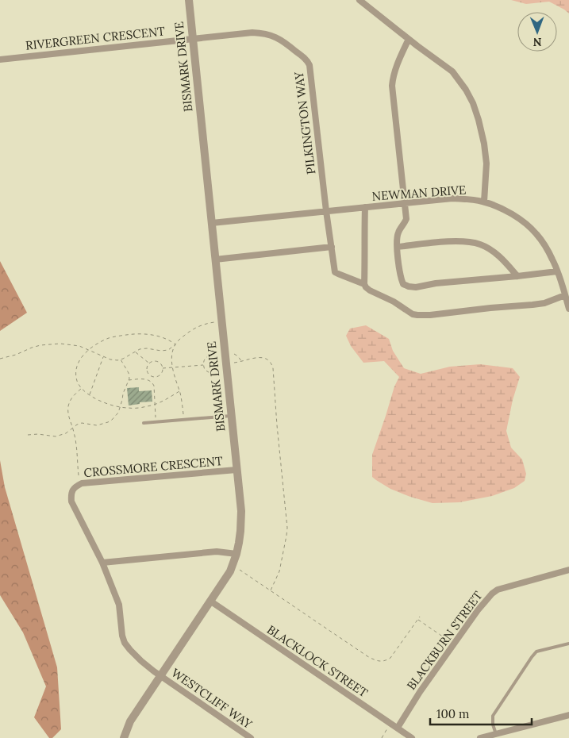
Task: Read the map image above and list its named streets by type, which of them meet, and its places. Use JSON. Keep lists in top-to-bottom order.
{
  "streets": {
    "street": [
      "RIVERGREEN CRESCENT",
      "BISMARK DRIVE",
      "PILKINGTON WAY",
      "NEWMAN DRIVE",
      "CROSSMORE CRESCENT",
      "BLACKBURN STREET",
      "BLACKLOCK STREET",
      "WESTCLIFF WAY"
    ]
  },
  "crossings": [
    ["RIVERGREEN CRESCENT", "BISMARK DRIVE"],
    ["RIVERGREEN CRESCENT", "PILKINGTON WAY"],
    ["BISMARK DRIVE", "PILKINGTON WAY"],
    ["BISMARK DRIVE", "NEWMAN DRIVE"],
    ["BISMARK DRIVE", "CROSSMORE CRESCENT"],
    ["BISMARK DRIVE", "BLACKLOCK STREET"],
    ["BISMARK DRIVE", "WESTCLIFF WAY"],
    ["PILKINGTON WAY", "NEWMAN DRIVE"],
    ["CROSSMORE CRESCENT", "WESTCLIFF WAY"],
    ["BLACKBURN STREET", "BLACKLOCK STREET"]
  ],
  "scale_bar": "100 m",
  "north": "bottom"
}
